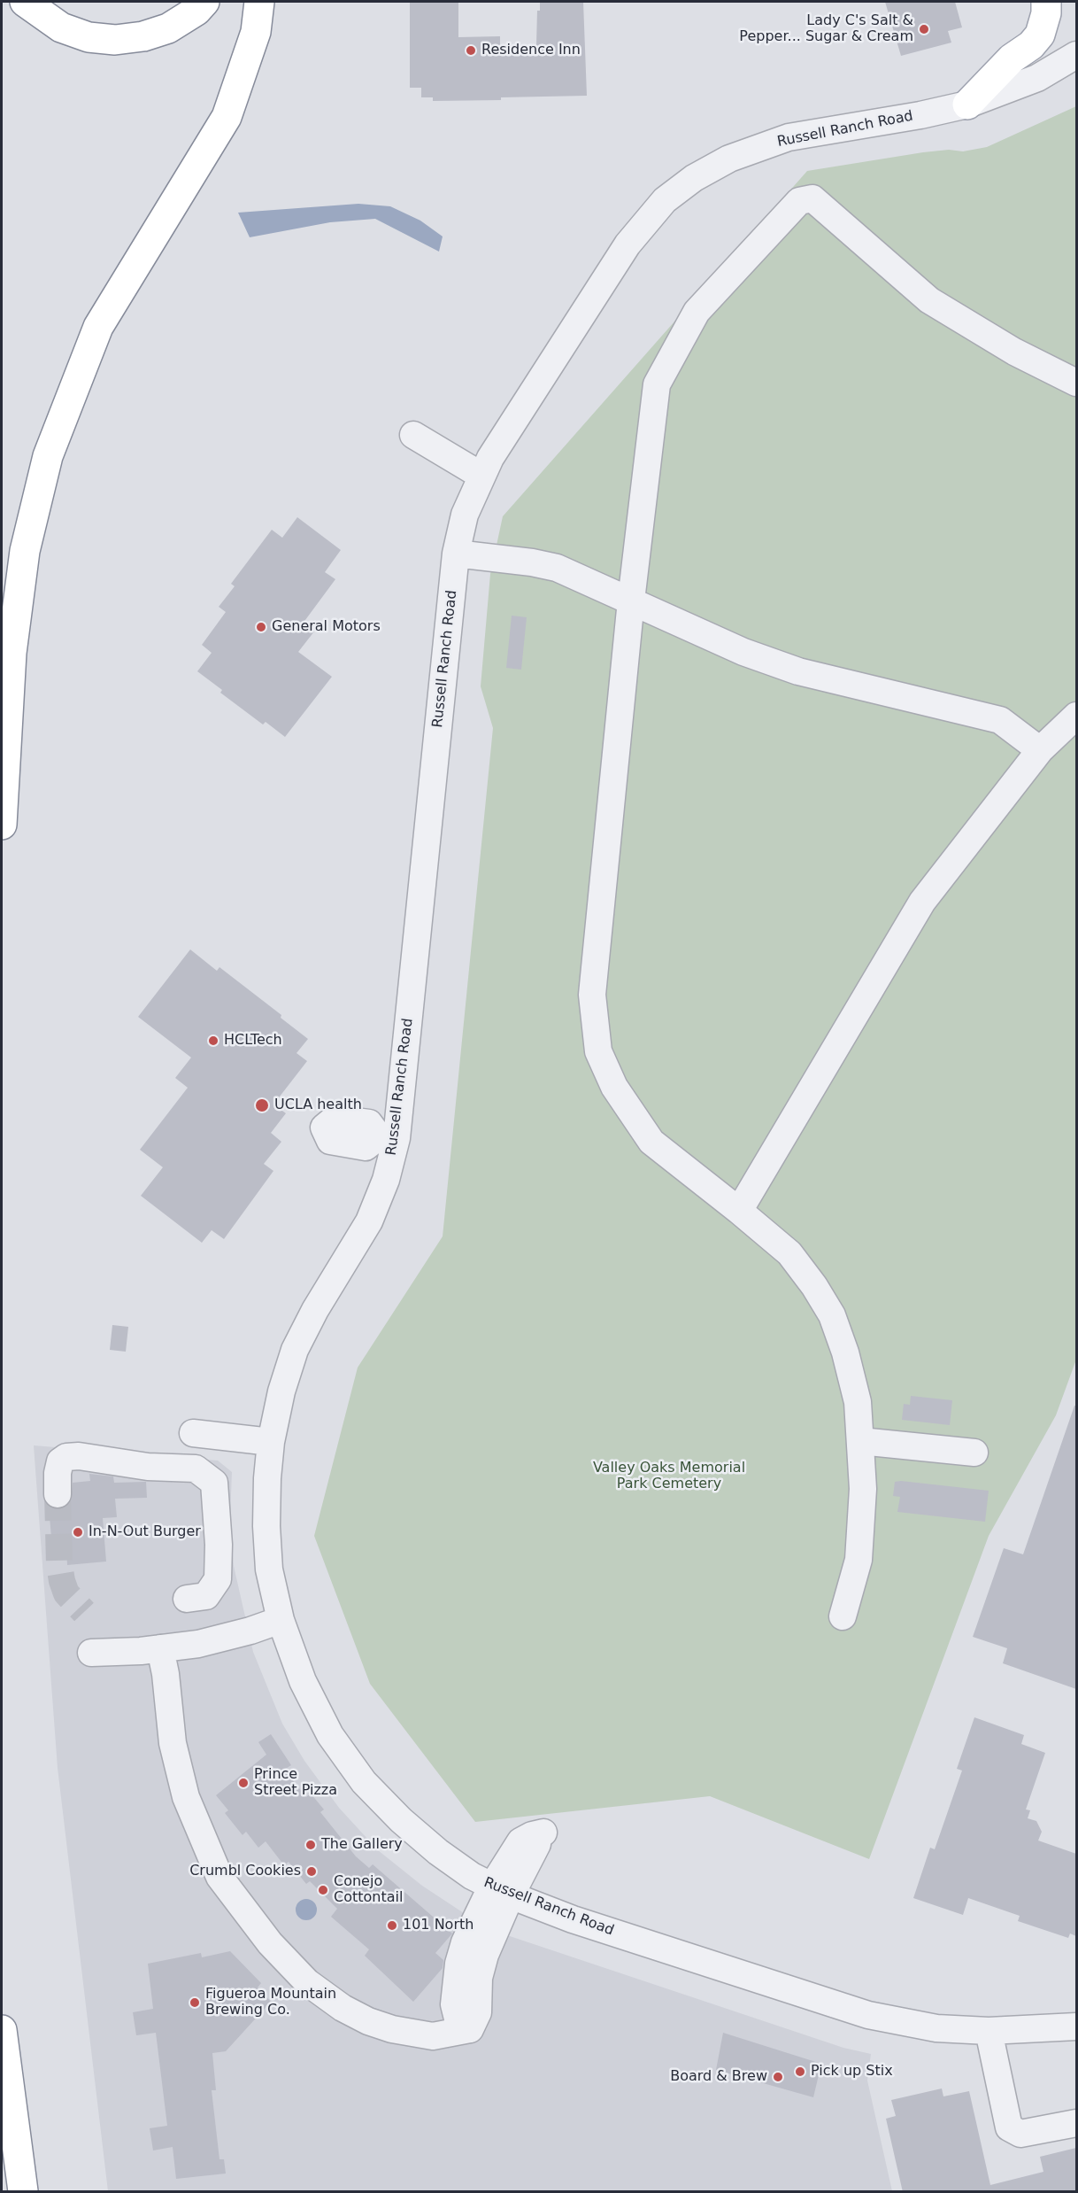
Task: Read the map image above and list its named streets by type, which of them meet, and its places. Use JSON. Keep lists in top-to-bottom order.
{
  "streets": {
    "street": ["Russell Ranch Road"]
  },
  "parks": ["Valley Oaks Memorial Park Cemetery"],
  "places": [
    "Lady C's Salt & Pepper... Sugar & Cream",
    "Residence Inn",
    "General Motors",
    "HCLTech",
    "UCLA health",
    "In-N-Out Burger",
    "Prince Street Pizza",
    "The Gallery",
    "Crumbl Cookies",
    "Conejo Cottontail",
    "101 North",
    "Figueroa Mountain Brewing Co.",
    "Pick up Stix",
    "Board & Brew"
  ]
}
